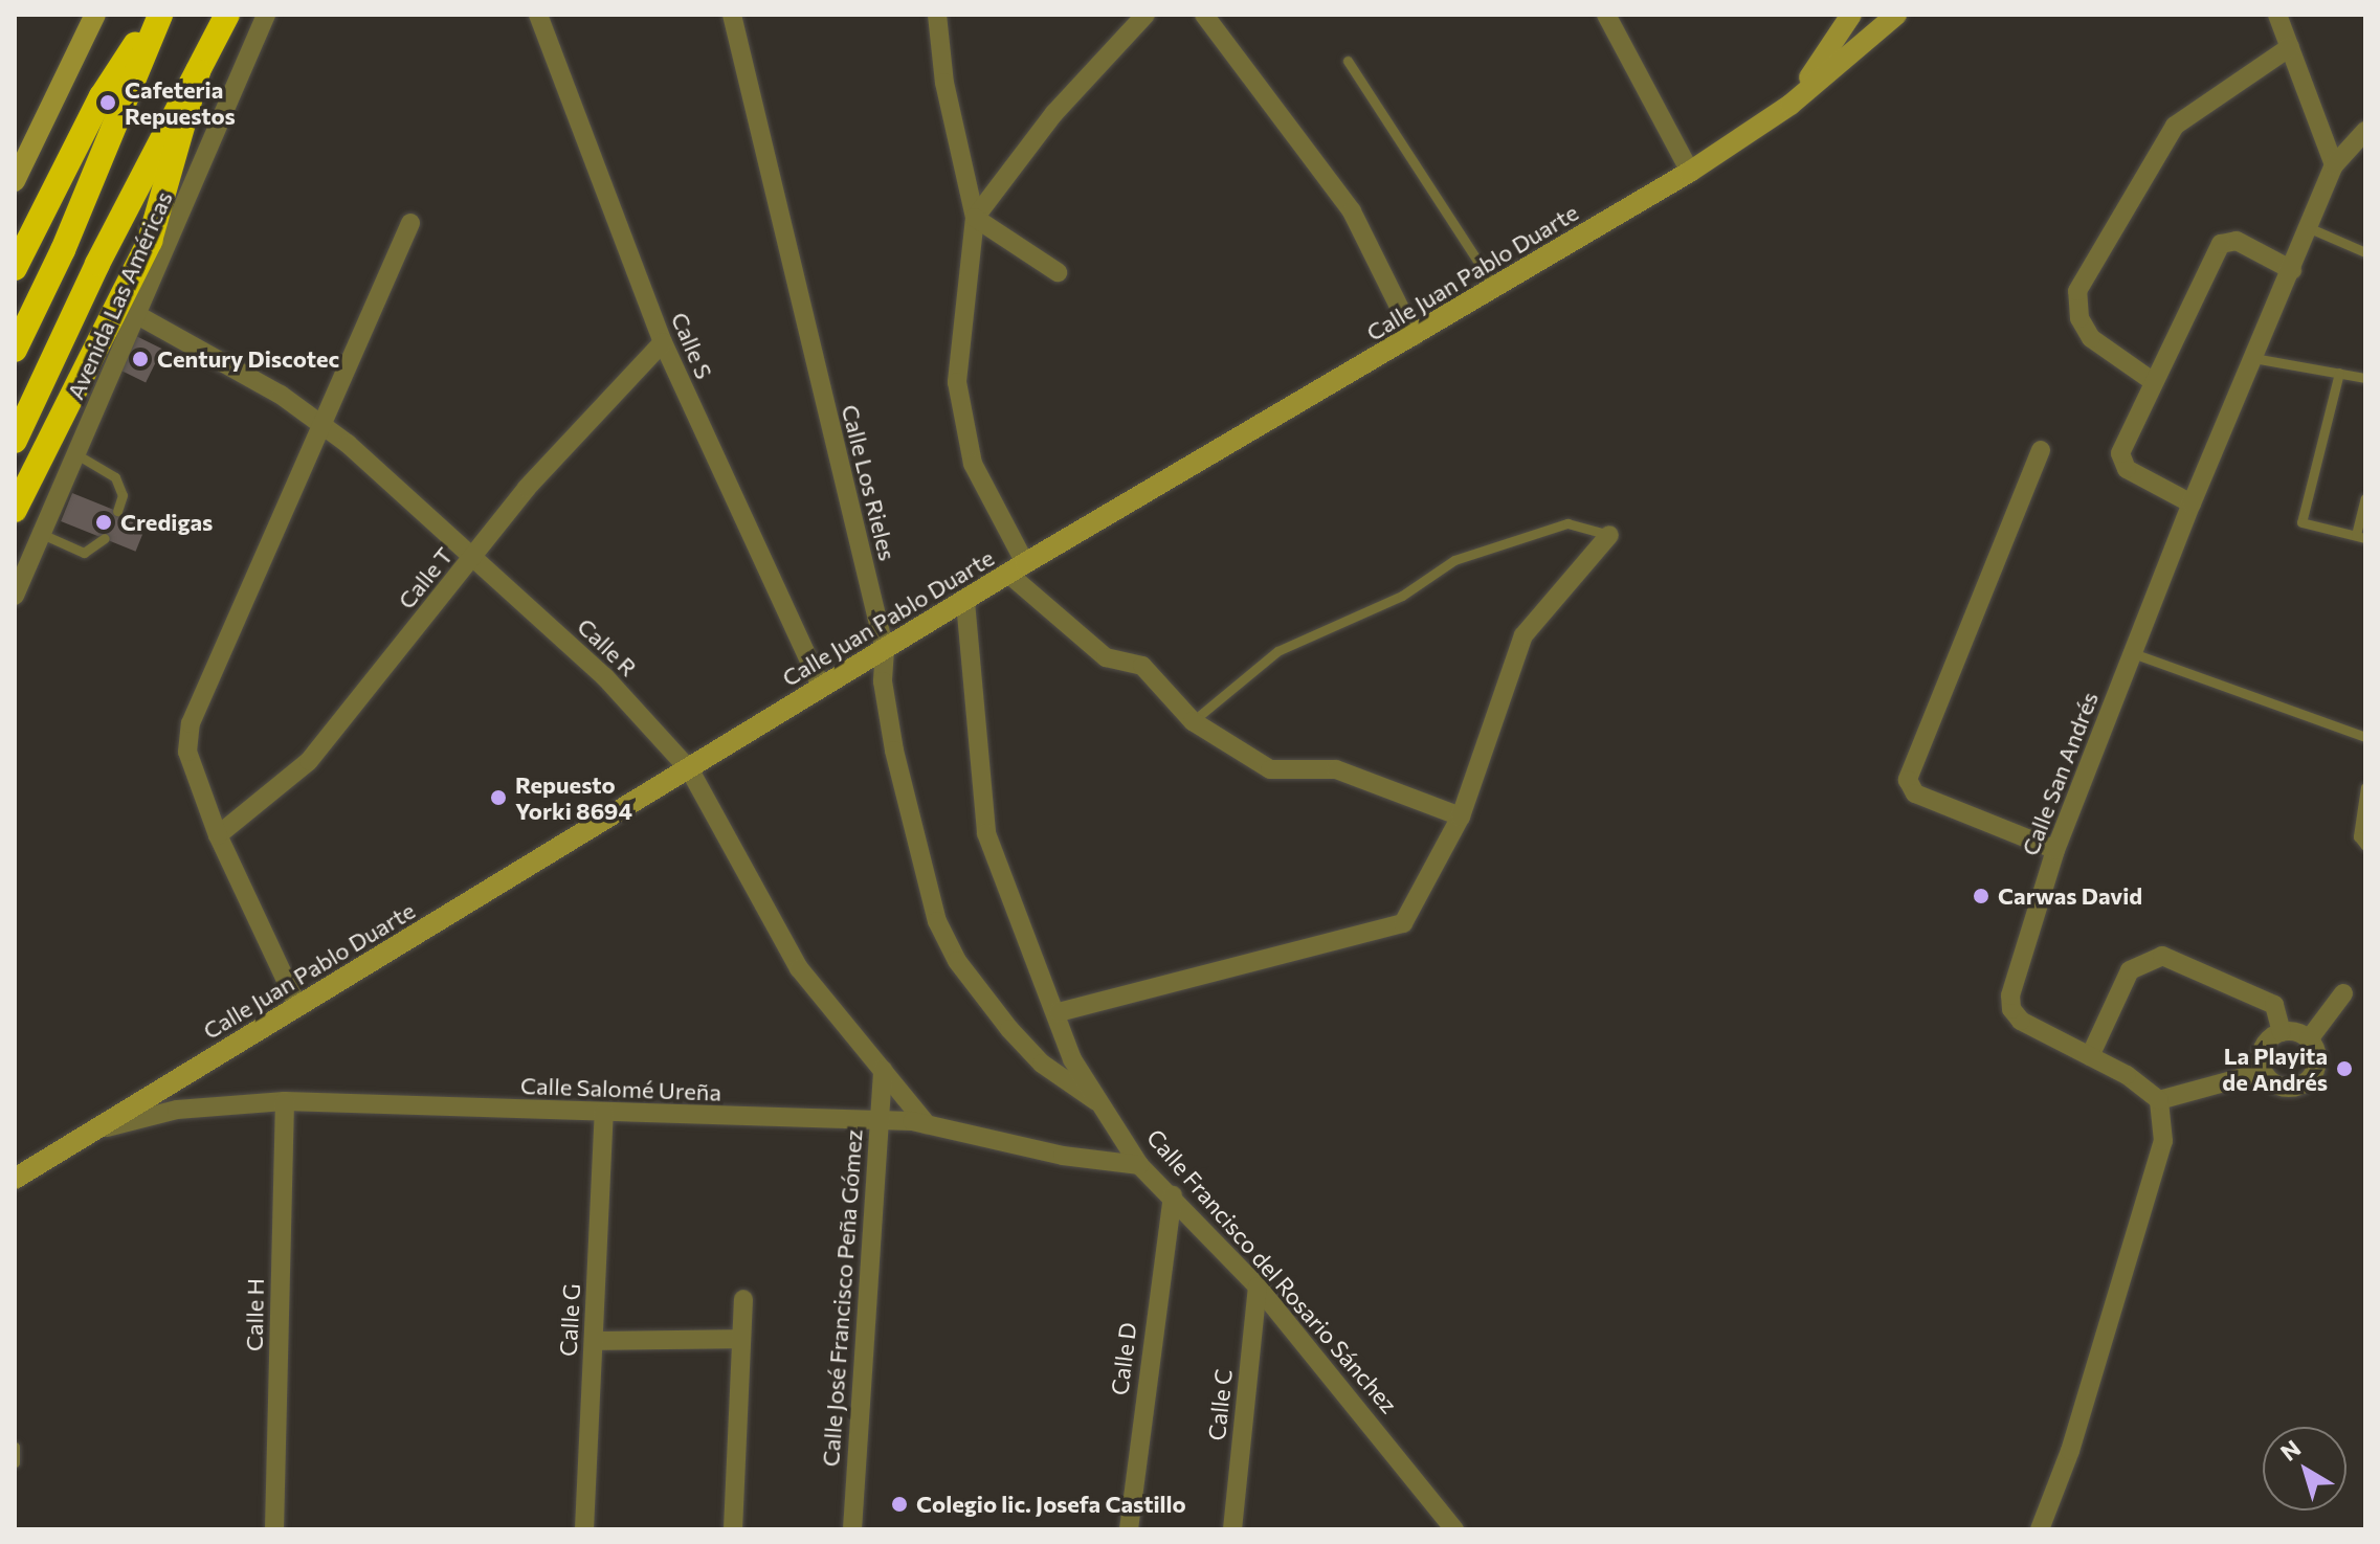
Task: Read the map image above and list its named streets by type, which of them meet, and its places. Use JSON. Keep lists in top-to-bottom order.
{
  "streets": {
    "street": [
      "Calle Juan Pablo Duarte",
      "Avenida Las Américas",
      "Calle S",
      "Calle Los Rieles",
      "Calle T",
      "Calle R",
      "Calle San Andrés",
      "Calle Salomé Ureña",
      "Calle Francisco del Rosario Sánchez",
      "Calle José Francisco Peña Gómez",
      "Calle H",
      "Calle G",
      "Calle D",
      "Calle C"
    ]
  },
  "crossings": [
    ["Calle Juan Pablo Duarte", "Calle S"],
    ["Calle Juan Pablo Duarte", "Calle Los Rieles"],
    ["Calle Juan Pablo Duarte", "Calle R"],
    ["Calle Juan Pablo Duarte", "Calle Salomé Ureña"],
    ["Calle Juan Pablo Duarte", "Calle Francisco del Rosario Sánchez"],
    ["Avenida Las Américas", "Calle R"],
    ["Calle S", "Calle T"],
    ["Calle Los Rieles", "Calle Francisco del Rosario Sánchez"],
    ["Calle T", "Calle R"],
    ["Calle R", "Calle Salomé Ureña"],
    ["Calle R", "Calle José Francisco Peña Gómez"],
    ["Calle Salomé Ureña", "Calle Francisco del Rosario Sánchez"],
    ["Calle Salomé Ureña", "Calle José Francisco Peña Gómez"],
    ["Calle Salomé Ureña", "Calle H"],
    ["Calle Salomé Ureña", "Calle G"],
    ["Calle Francisco del Rosario Sánchez", "Calle D"],
    ["Calle Francisco del Rosario Sánchez", "Calle C"]
  ],
  "places": [
    "Cafeteria Repuestos",
    "Century Discotec",
    "Credigas",
    "Repuesto Yorki 8694",
    "Carwas David",
    "La Playita de Andrés",
    "Colegio lic. Josefa Castillo"
  ],
  "north": "top left"
}
